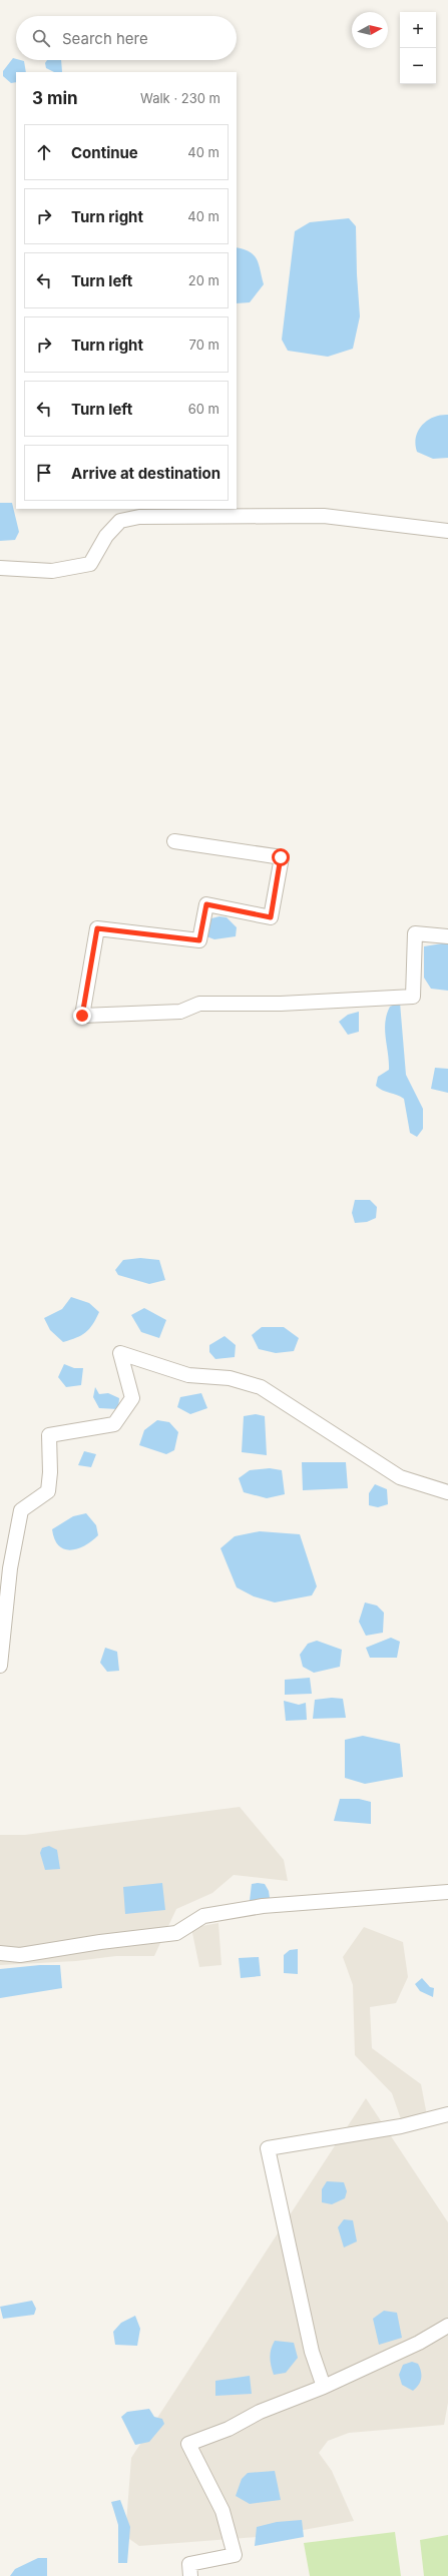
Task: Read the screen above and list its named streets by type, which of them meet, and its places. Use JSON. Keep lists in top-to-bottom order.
{
  "north": "right",
  "page": {
    "map_buttons": ["+", "−"],
    "search": "Search here",
    "heading": ["3 min", "Walk · 230 m"],
    "list": [
      ["Continue", "40 m"],
      ["Turn right", "40 m"],
      ["Turn left", "20 m"],
      ["Turn right", "70 m"],
      ["Turn left", "60 m"],
      "Arrive at destination"
    ]
  }
}
